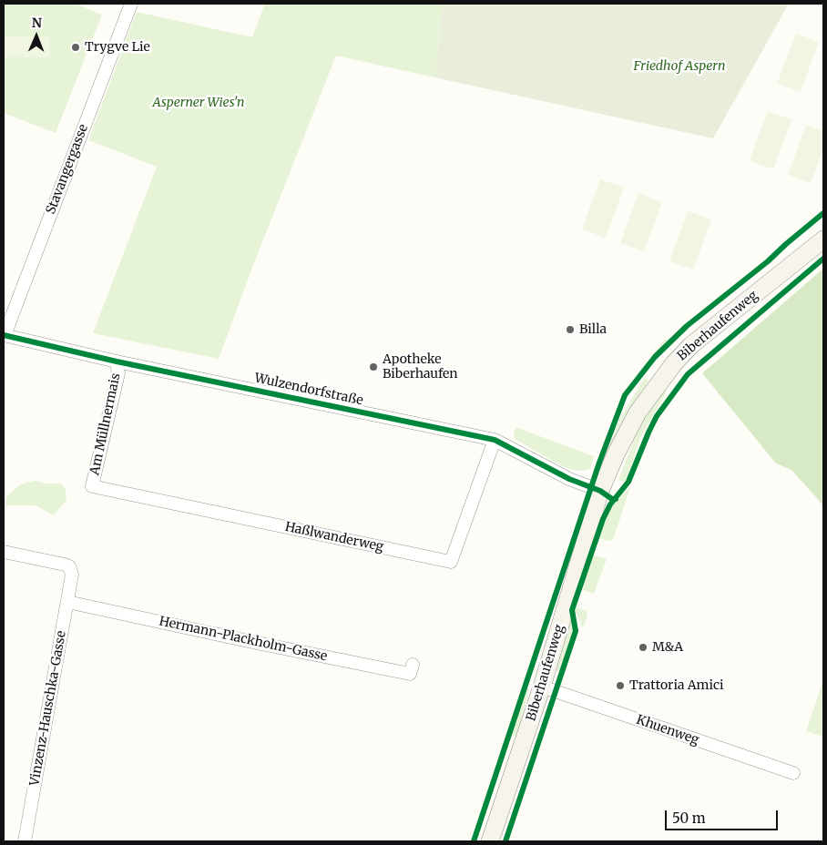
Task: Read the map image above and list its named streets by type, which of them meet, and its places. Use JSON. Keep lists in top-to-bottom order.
{
  "streets": {
    "main road": ["Biberhaufenweg"],
    "street": [
      "Stavangergasse",
      "Wulzendorfstraße",
      "Am Müllnermais",
      "Haßlwanderweg",
      "Hermann-Plackholm-Gasse",
      "Vinzenz-Hauschka-Gasse",
      "Khuenweg"
    ]
  },
  "crossings": [
    ["Stavangergasse", "Wulzendorfstraße"],
    ["Biberhaufenweg", "Wulzendorfstraße"],
    ["Biberhaufenweg", "Khuenweg"],
    ["Wulzendorfstraße", "Am Müllnermais"],
    ["Wulzendorfstraße", "Haßlwanderweg"],
    ["Am Müllnermais", "Haßlwanderweg"],
    ["Hermann-Plackholm-Gasse", "Vinzenz-Hauschka-Gasse"]
  ],
  "parks": ["Friedhof Aspern", "Asperner Wies'n"],
  "places": [
    "Trygve Lie",
    "Billa",
    "Apotheke Biberhaufen",
    "M&A",
    "Trattoria Amici"
  ],
  "scale_bar": "50 m",
  "north": "top"
}
